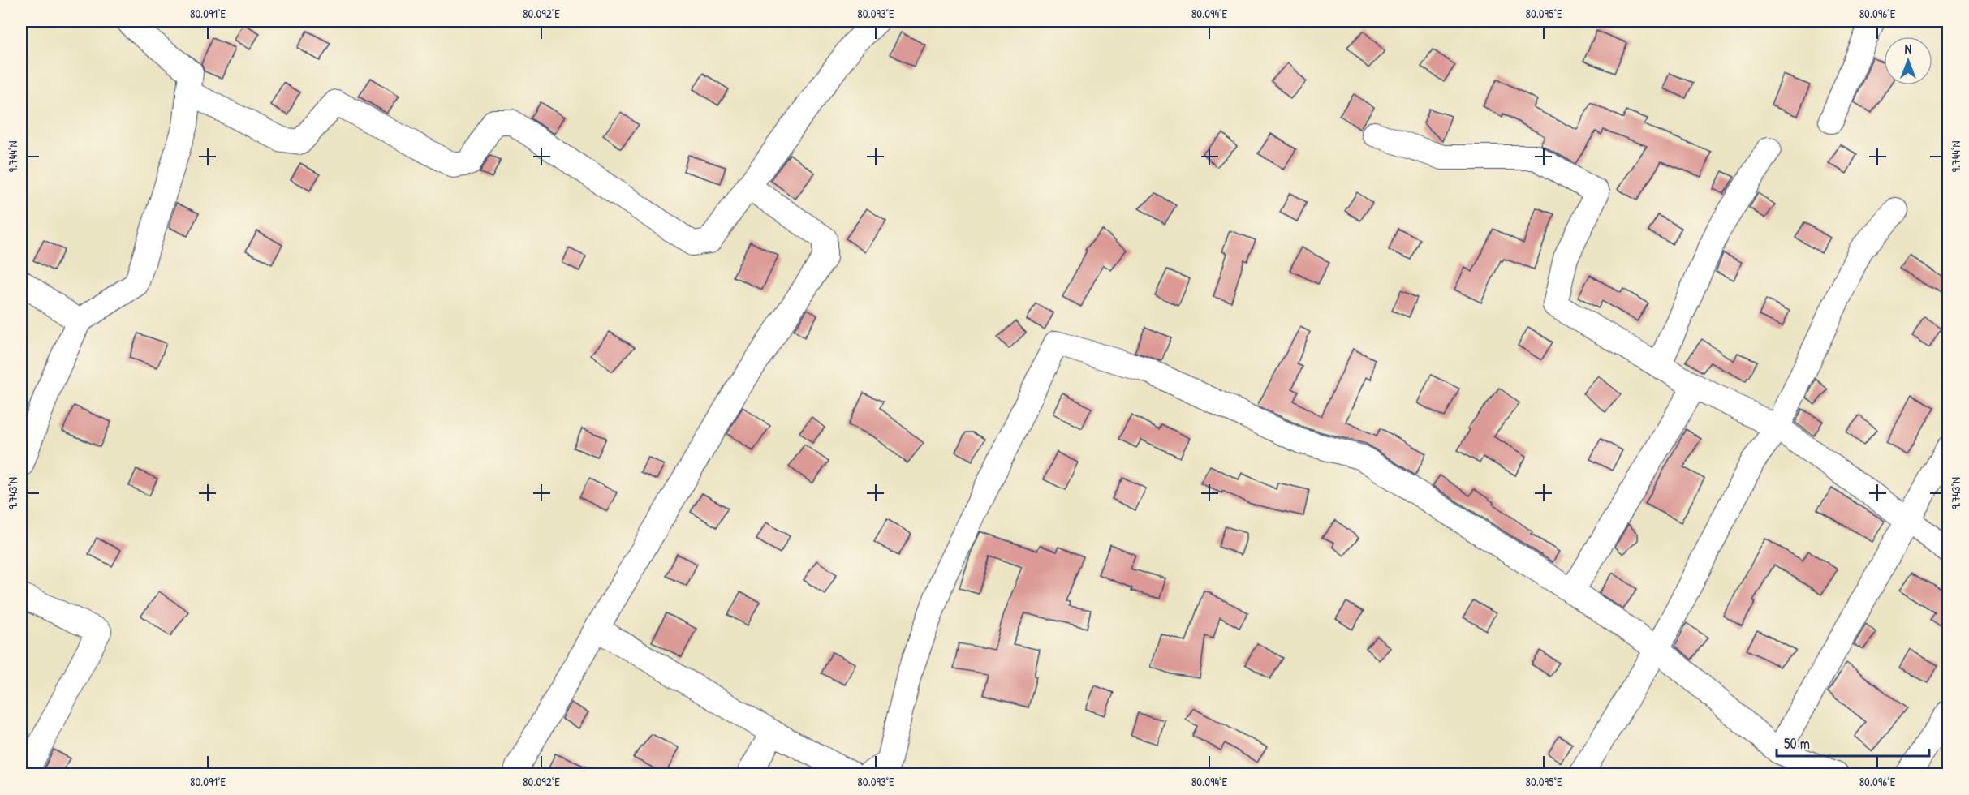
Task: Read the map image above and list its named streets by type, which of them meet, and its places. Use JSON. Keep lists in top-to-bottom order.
{
  "scale_bar": "50 m",
  "north": "top",
  "coordinates": [
    "80.091°E",
    "80.092°E",
    "80.093°E",
    "80.094°E",
    "80.095°E",
    "80.096°E",
    "9.744°N",
    "9.743°N"
  ]
}
